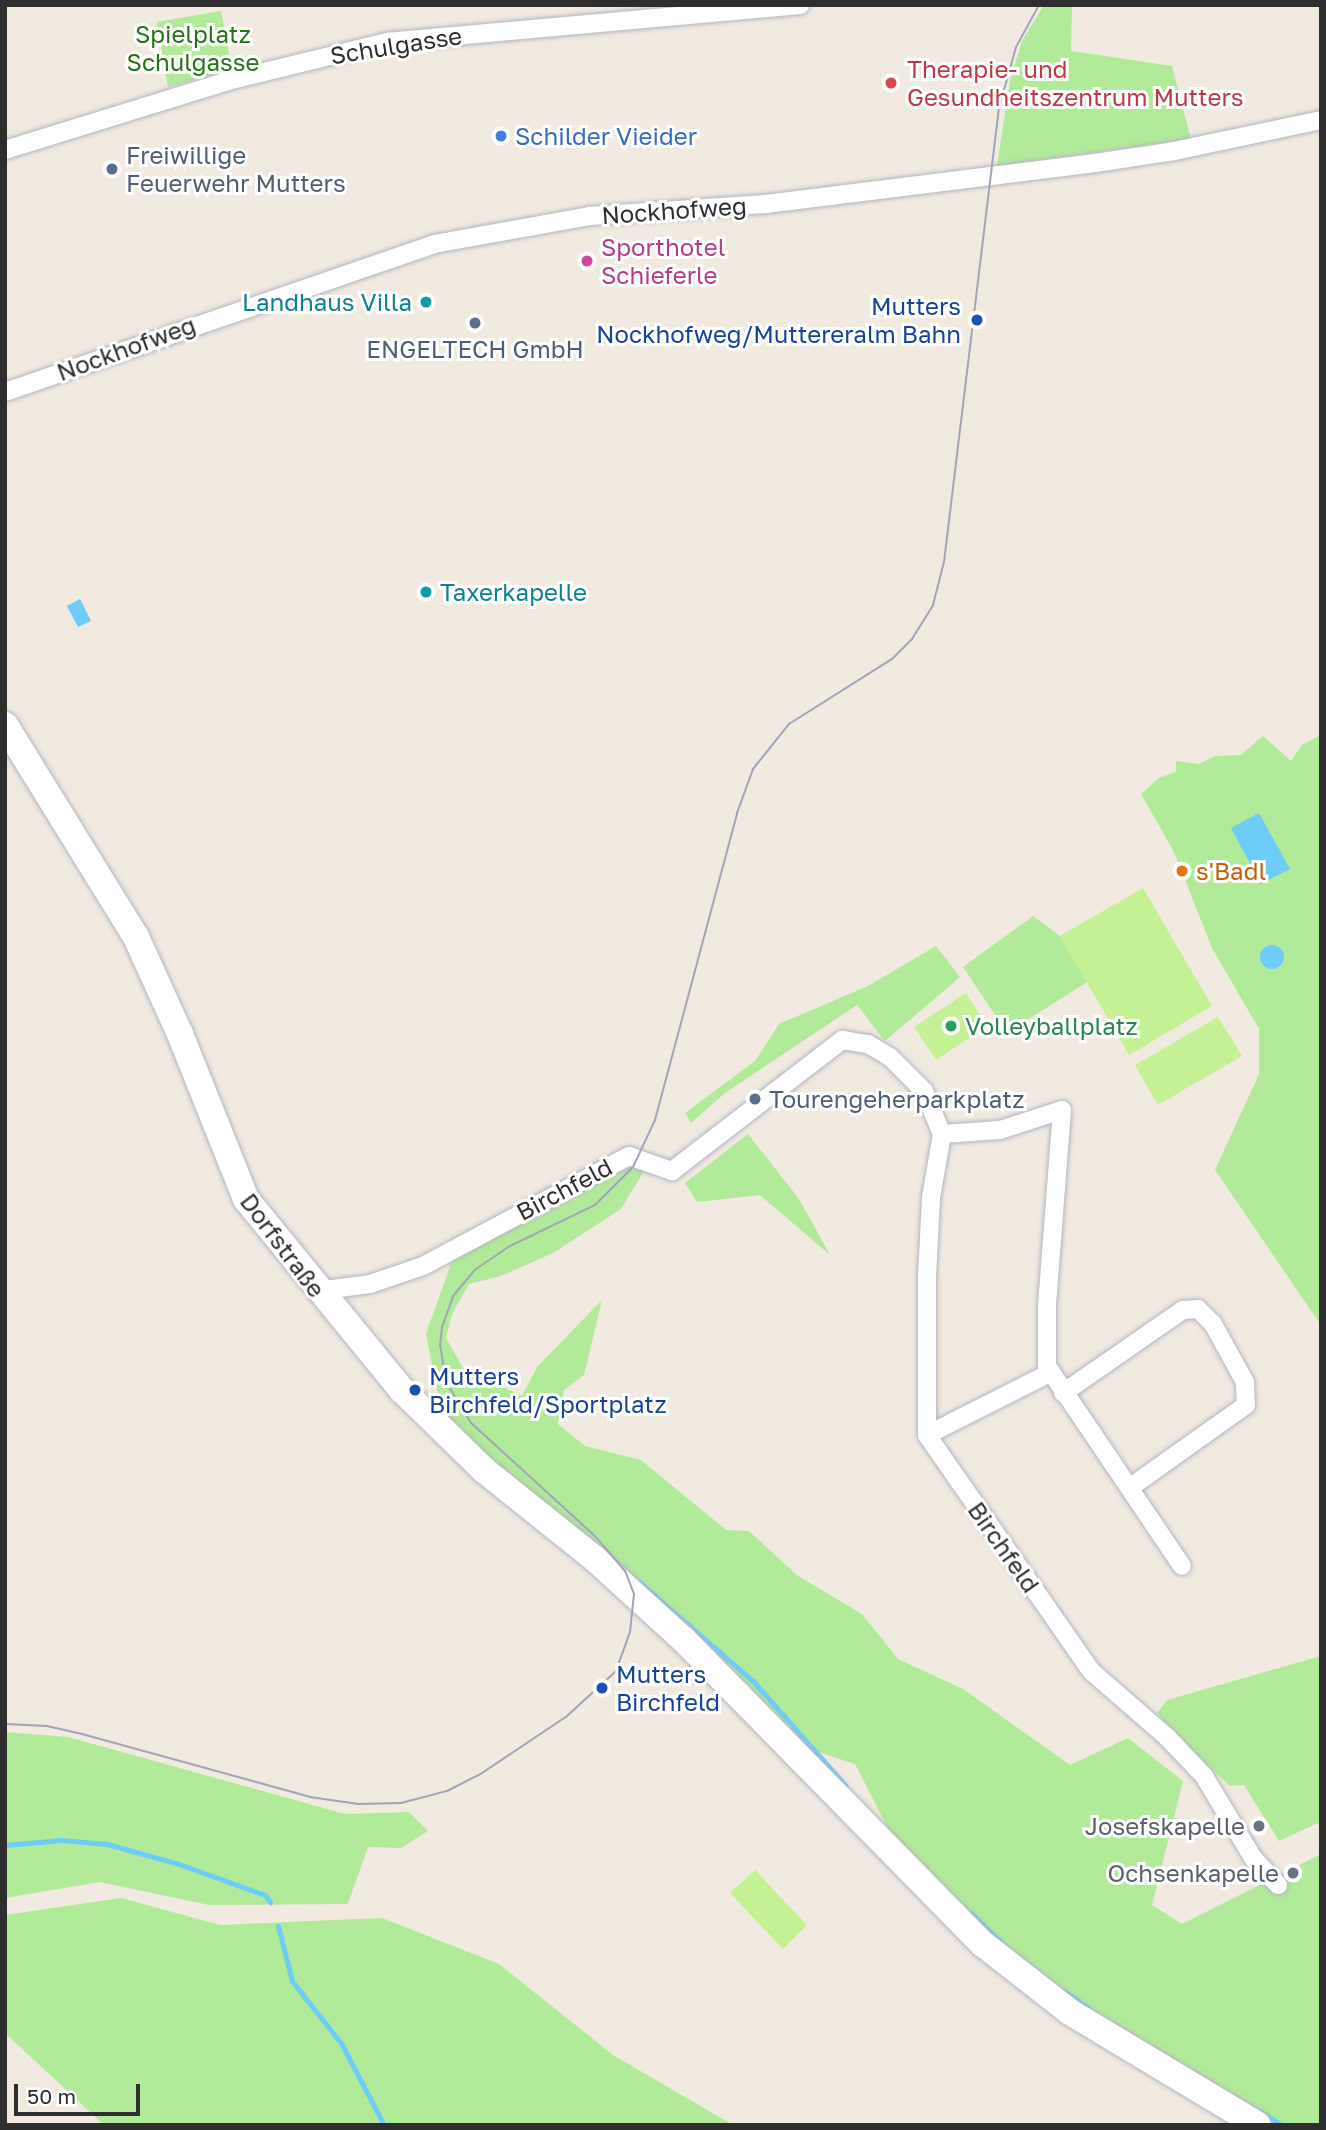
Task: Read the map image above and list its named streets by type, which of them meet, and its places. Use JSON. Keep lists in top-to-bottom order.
{
  "streets": {
    "main road": ["Dorfstraße"],
    "street": ["Schulgasse", "Nockhofweg", "Birchfeld"]
  },
  "crossings": [
    ["Birchfeld", "Dorfstraße"]
  ],
  "parks": ["Spielplatz Schulgasse"],
  "places": [
    "Therapie- und Gesundheitszentrum Mutters",
    "Schilder Vieider",
    "Freiwillige Feuerwehr Mutters",
    "Sporthotel Schieferle",
    "Landhaus Villa",
    "Mutters Nockhofweg/Muttereralm Bahn",
    "ENGELTECH GmbH",
    "Taxerkapelle",
    "s'Badl",
    "Volleyballplatz",
    "Tourengeherparkplatz",
    "Mutters Birchfeld/Sportplatz",
    "Mutters Birchfeld",
    "Josefskapelle",
    "Ochsenkapelle"
  ],
  "scale_bar": "50 m"
}
